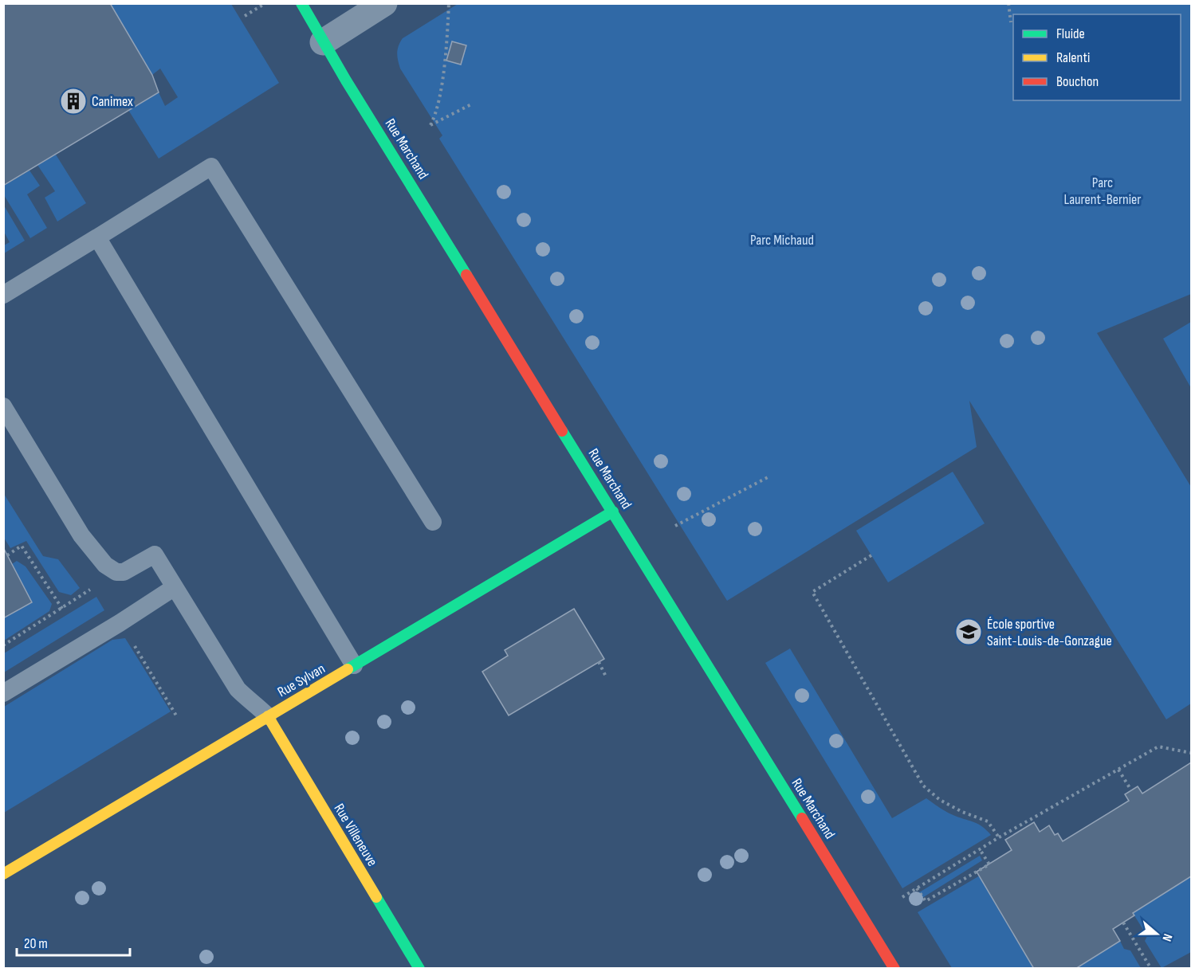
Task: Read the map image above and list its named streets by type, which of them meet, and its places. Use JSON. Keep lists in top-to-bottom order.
{
  "streets": {
    "street": ["Rue Marchand", "Rue Sylvan", "Rue Villeneuve"]
  },
  "crossings": [
    ["Rue Marchand", "Rue Sylvan"],
    ["Rue Sylvan", "Rue Villeneuve"]
  ],
  "parks": ["Parc Laurent-Bernier", "Parc Michaud"],
  "places": {
    "building": ["Canimex"],
    "school or university": ["École sportive Saint-Louis-de-Gonzague"]
  },
  "legend": ["Fluide", "Ralenti", "Bouchon"],
  "scale_bar": "20 m",
  "north": "right"
}
